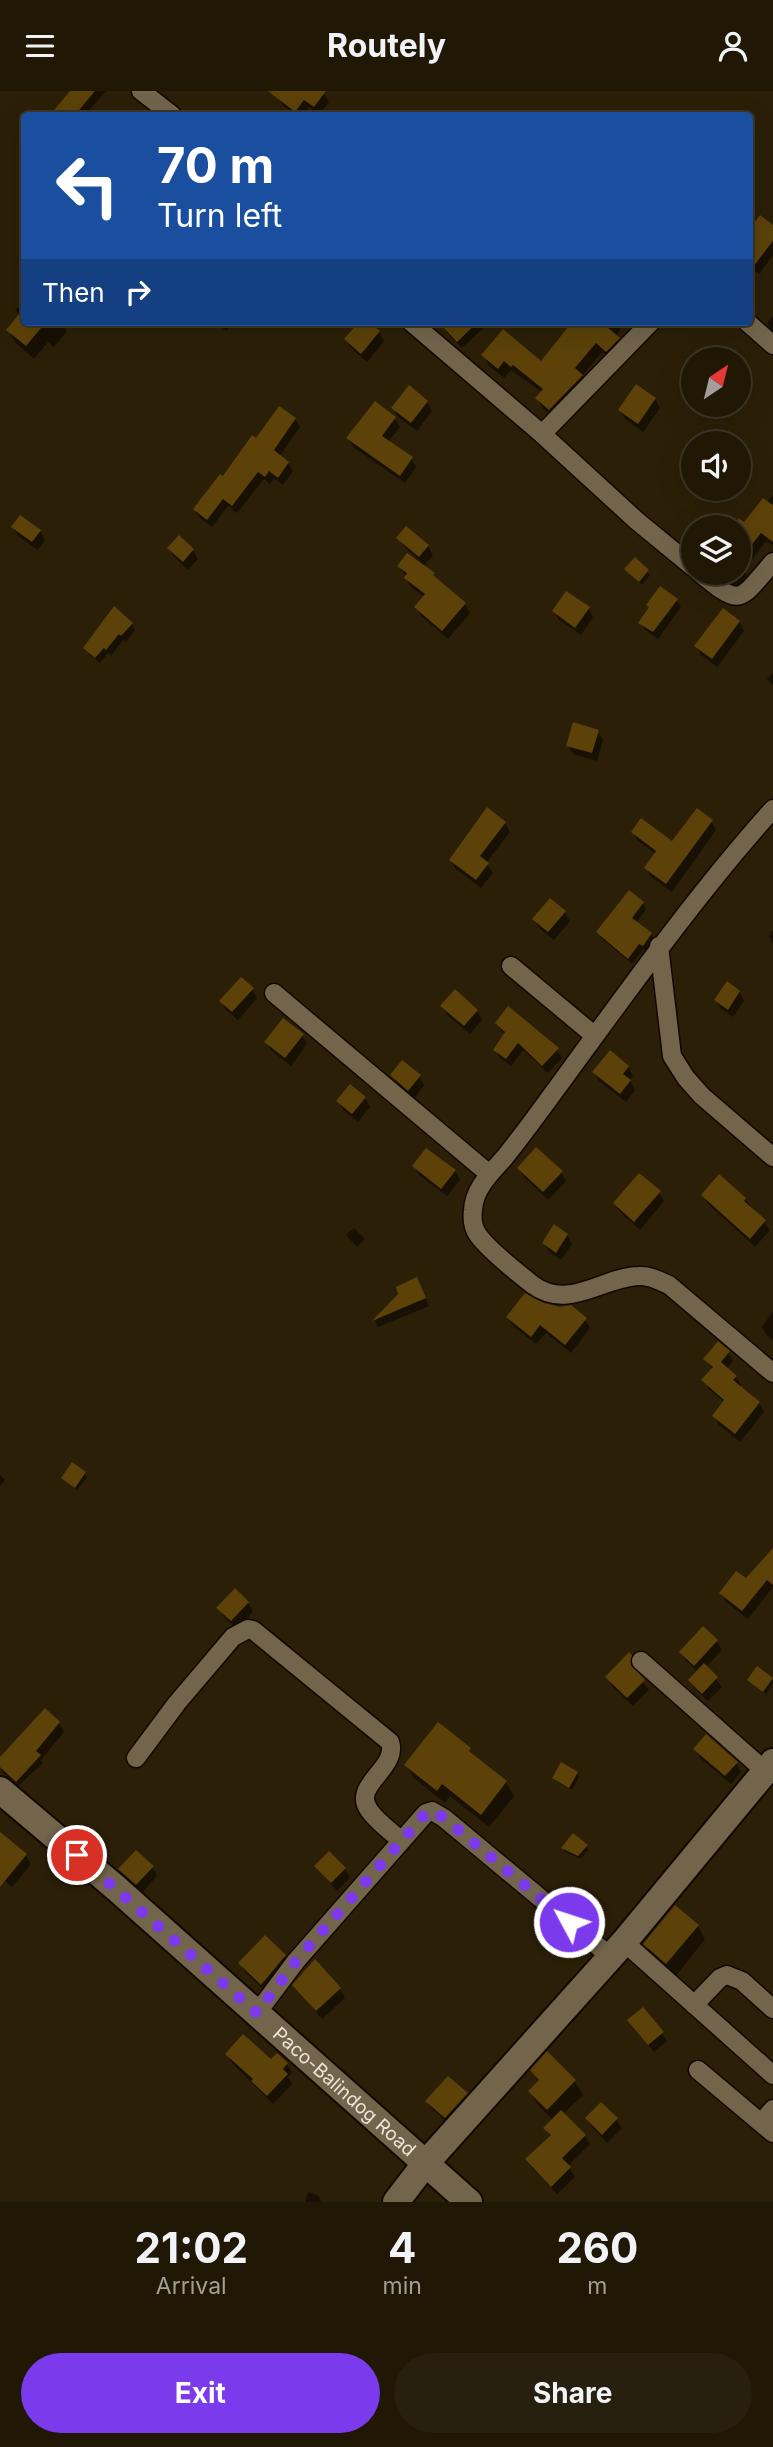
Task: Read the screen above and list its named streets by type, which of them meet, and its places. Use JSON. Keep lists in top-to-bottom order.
{
  "streets": {
    "street": ["Paco-Balindog Road"]
  },
  "north": "top right",
  "page": {
    "header": "Routely",
    "turn": ["70 m", "Turn left"],
    "then": "Then",
    "eta": [
      "21:02",
      "Arrival",
      "4",
      "min",
      "260",
      "m"
    ],
    "buttons": ["Exit", "Share"]
  }
}
